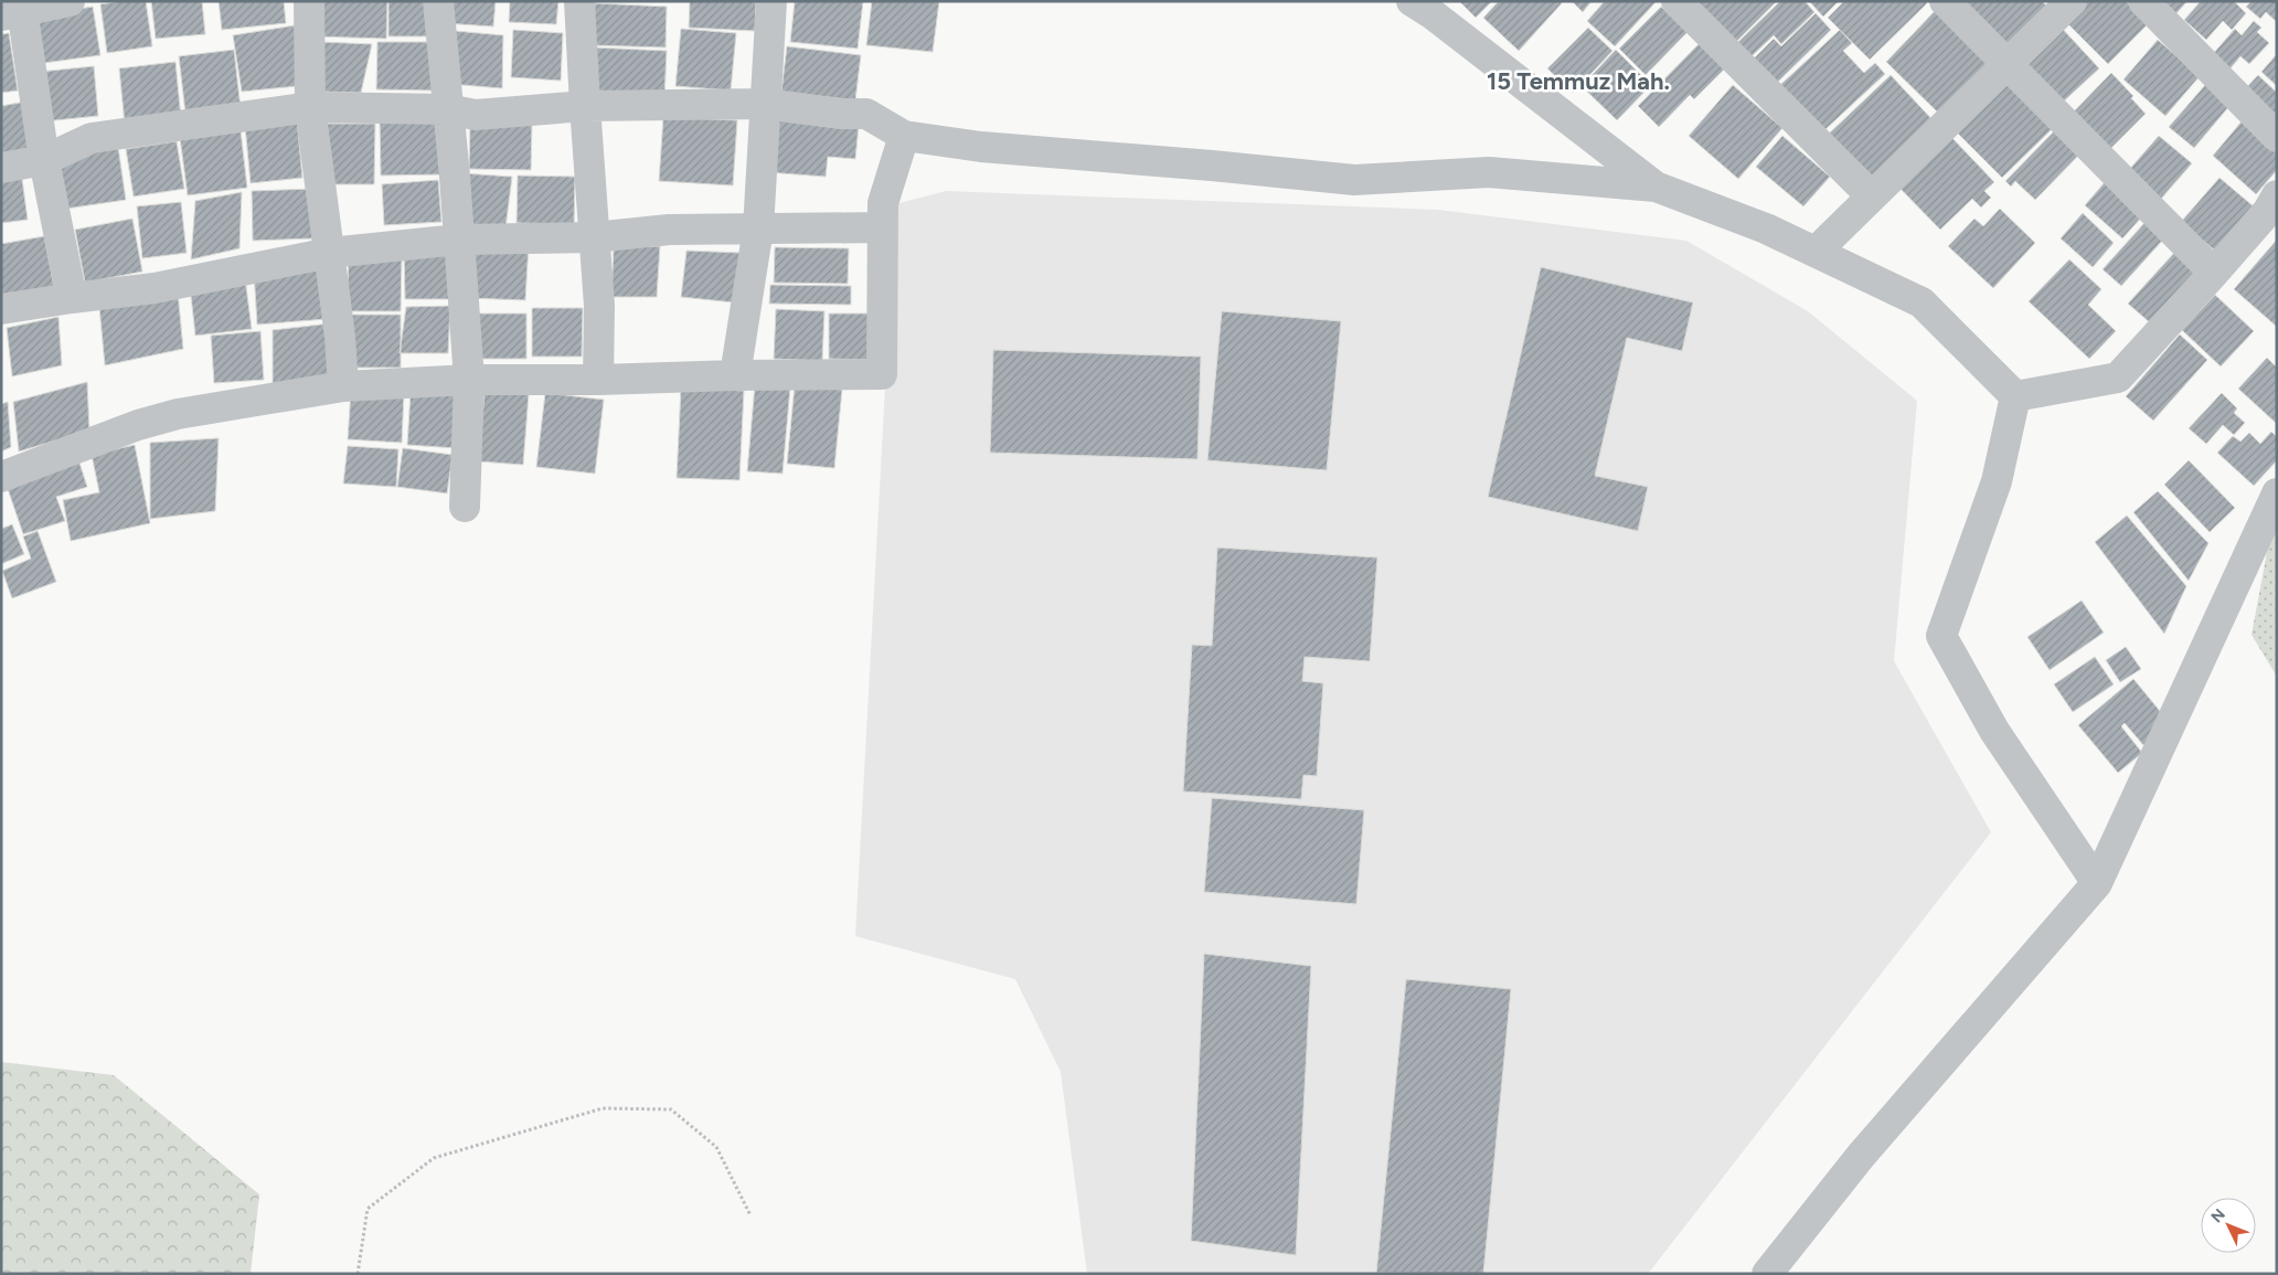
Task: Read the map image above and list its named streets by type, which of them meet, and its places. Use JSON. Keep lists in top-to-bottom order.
{
  "districts": ["15 Temmuz Mah."],
  "north": "top left"
}
